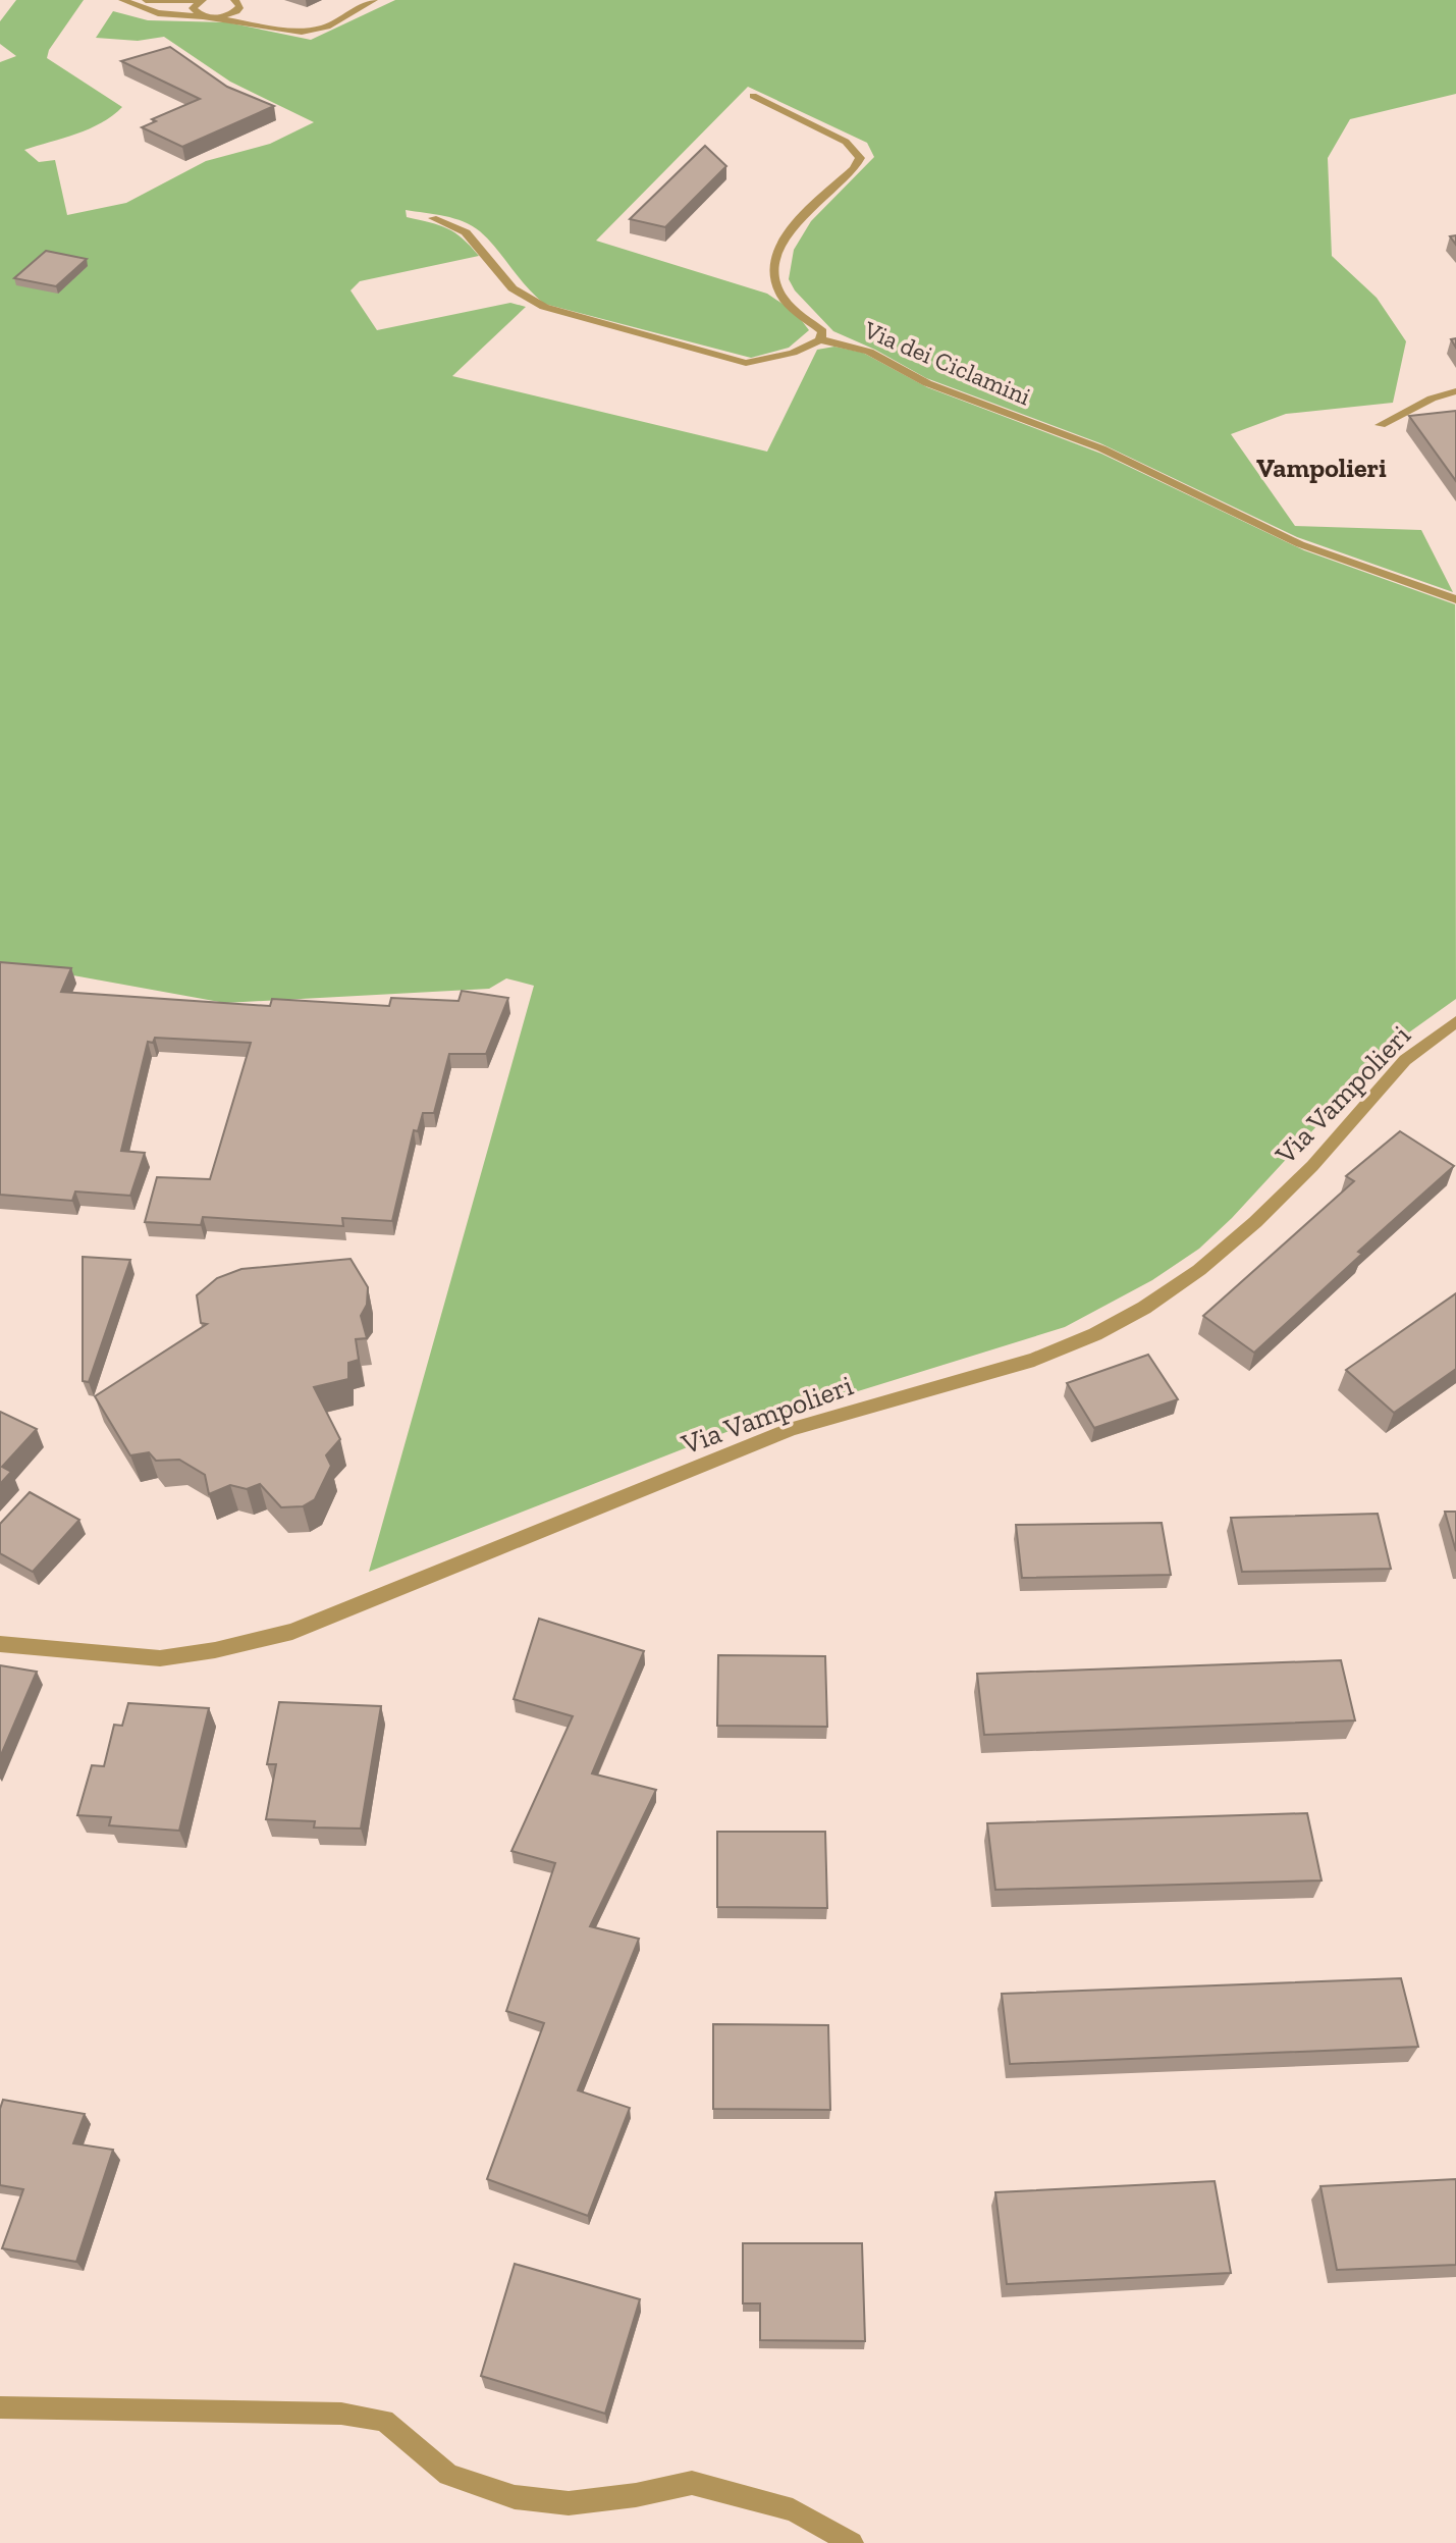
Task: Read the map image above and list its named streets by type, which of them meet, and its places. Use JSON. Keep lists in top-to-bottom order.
{
  "streets": {
    "street": ["Via dei Ciclamini", "Via Vampolieri"]
  },
  "districts": ["Vampolieri"]
}
